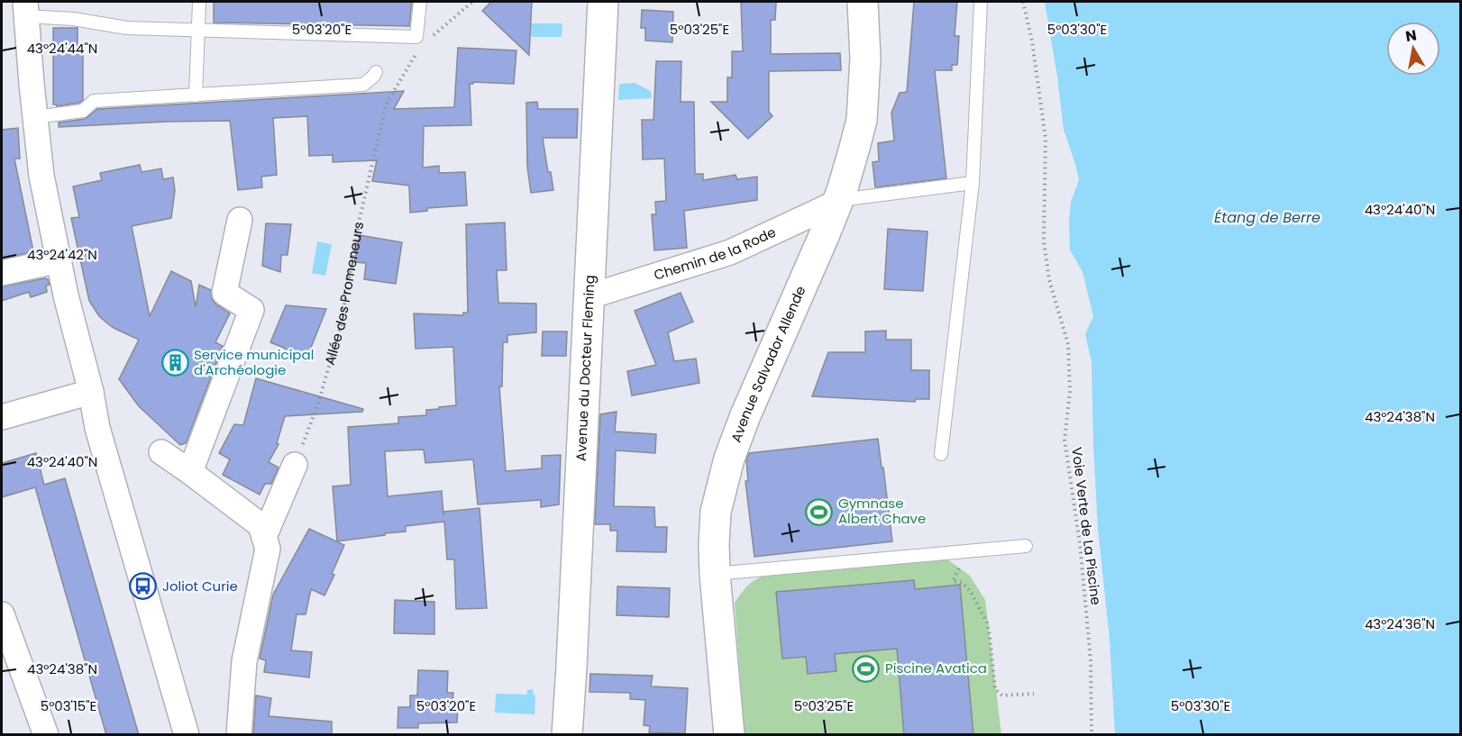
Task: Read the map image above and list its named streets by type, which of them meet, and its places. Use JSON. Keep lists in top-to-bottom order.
{
  "streets": {
    "main road": ["Avenue Salvador Allende", "Avenue du Docteur Fleming"],
    "street": ["Chemin de la Rode"],
    "path": ["Allée des Promeneurs", "Voie Verte de La Piscine"]
  },
  "crossings": [
    ["Chemin de la Rode", "Avenue Salvador Allende"],
    ["Chemin de la Rode", "Avenue du Docteur Fleming"]
  ],
  "water": ["Étang de Berre"],
  "places": {
    "building": ["Service municipal d'Archéologie"],
    "sports": ["Gymnase Albert Chave", "Piscine Avatica"],
    "bus stop": ["Joliot Curie"]
  },
  "north": "top",
  "coordinates": [
    "5°03'20\"E",
    "5°03'25\"E",
    "5°03'30\"E",
    "43°24'44\"N",
    "43°24'40\"N",
    "43°24'42\"N",
    "43°24'38\"N",
    "43°24'36\"N",
    "5°03'15\"E"
  ]
}
